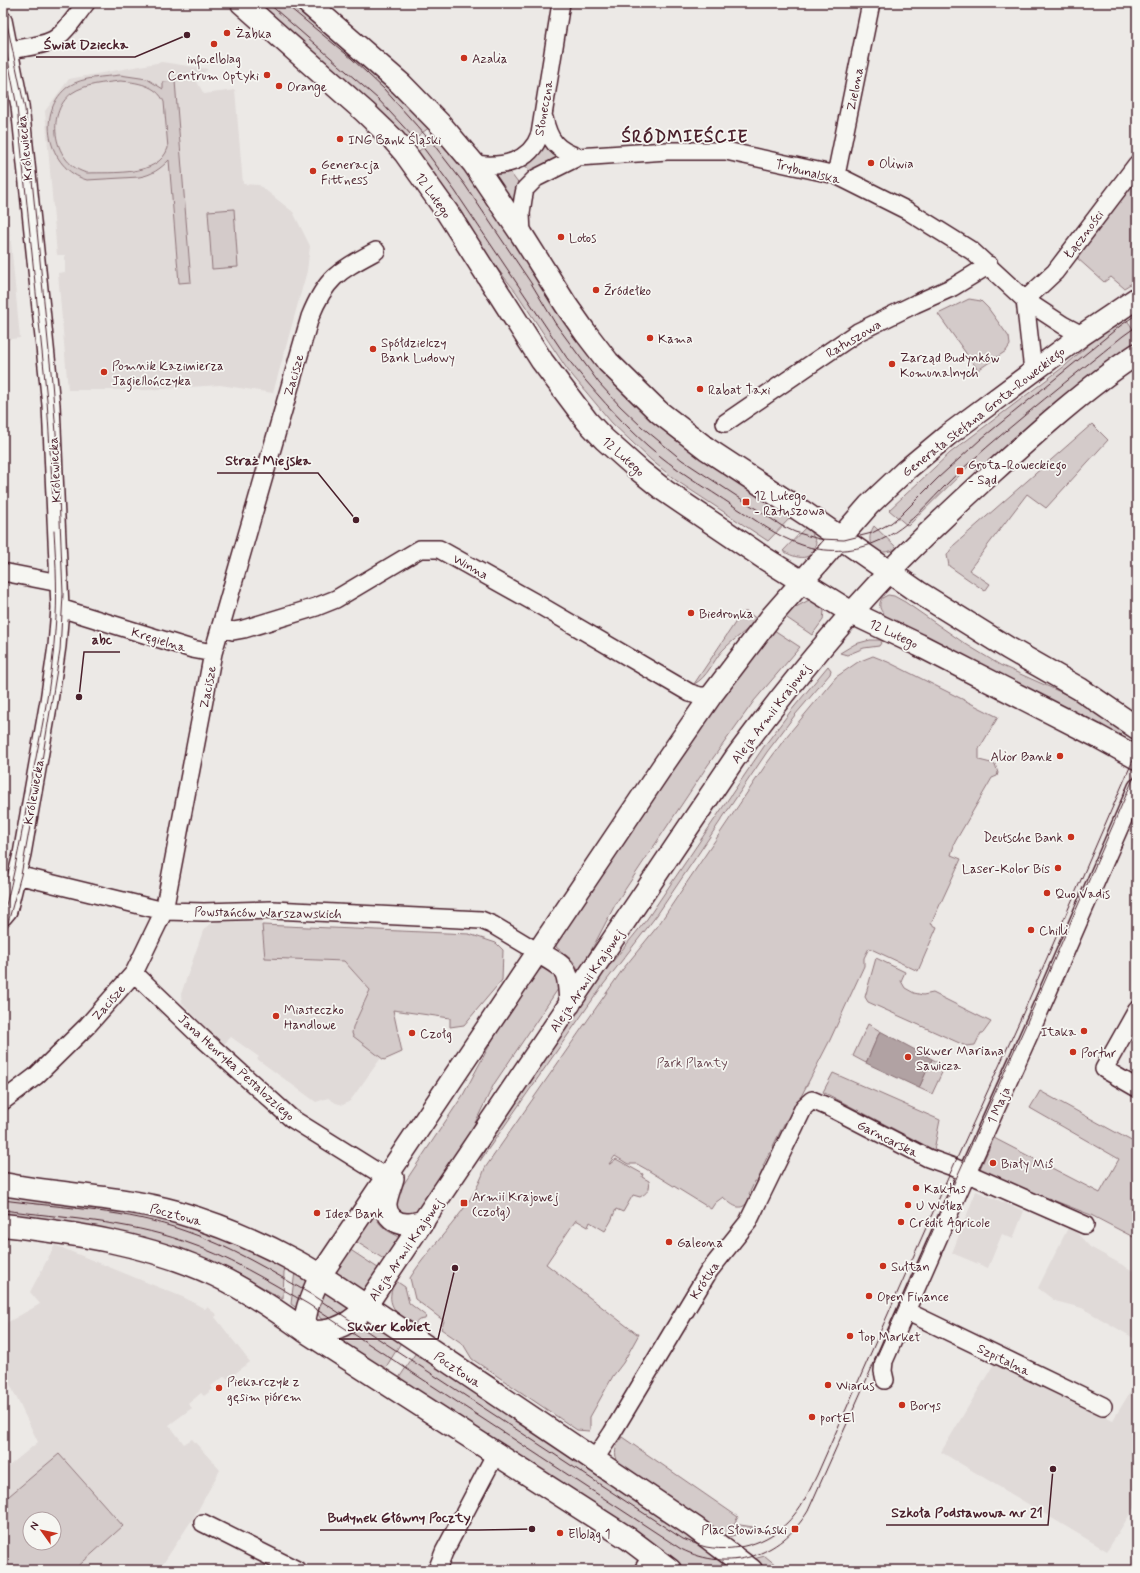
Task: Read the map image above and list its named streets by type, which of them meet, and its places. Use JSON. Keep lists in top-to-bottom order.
{
  "streets": {
    "main road": ["12 Lutego", "Pocztowa"],
    "street": [
      "Zielona",
      "Słoneczna",
      "Królewiecka",
      "Trybunalska",
      "Łączności",
      "Ratuszowa",
      "Zacisze",
      "Generała Stefana Grota-Roweckiego",
      "Winna",
      "Kręgielna",
      "Aleja Armii Krajowej",
      "Powstańców Warszawskich",
      "Jana Henryka Pestalozziego",
      "1 Maja",
      "Garncarska",
      "Krótka",
      "Szpitalna"
    ]
  },
  "crossings": [
    ["Zielona", "Trybunalska"],
    ["Królewiecka", "Kręgielna"],
    ["Królewiecka", "Powstańców Warszawskich"],
    ["Trybunalska", "Łączności"],
    ["Trybunalska", "Ratuszowa"],
    ["Trybunalska", "Generała Stefana Grota-Roweckiego"],
    ["12 Lutego", "Generała Stefana Grota-Roweckiego"],
    ["12 Lutego", "Aleja Armii Krajowej"],
    ["Zacisze", "Winna"],
    ["Zacisze", "Kręgielna"],
    ["Zacisze", "Powstańców Warszawskich"],
    ["Zacisze", "Jana Henryka Pestalozziego"],
    ["Aleja Armii Krajowej", "Pocztowa"],
    ["1 Maja", "Garncarska"],
    ["1 Maja", "Szpitalna"],
    ["Garncarska", "Krótka"],
    ["Pocztowa", "Krótka"]
  ],
  "districts": ["ŚRÓDMIEŚCIE"],
  "parks": ["Park Planty"],
  "places": {
    "other": [
      "Żabka",
      "Świat Dziecka",
      "info.elblag",
      "Azalia",
      "Centrum Optyki",
      "Orange",
      "ING Bank Śląski",
      "Oliwia",
      "Generacja Fittness",
      "Lotos",
      "Źródełko",
      "Kama",
      "Spółdzielczy Bank Ludowy",
      "Zarząd Budynków Komunalnych",
      "Pomnik Kazimierza Jagiellończyka",
      "Rabat Taxi",
      "Straż Miejska",
      "Biedronka",
      "abc",
      "Alior Bank",
      "Deutsche Bank",
      "Laser-Kolor Bis",
      "Quo Vadis",
      "Chilli",
      "Miasteczko Handlowe",
      "Itaka",
      "Czołg",
      "Portur",
      "Skwer Mariana Sawicza",
      "Biały Miś",
      "Kaktus",
      "U Wołka",
      "Idea Bank",
      "Crédit Agricole",
      "Galeona",
      "Sułtan",
      "Skwer Kobiet",
      "Open Finance",
      "Top Market",
      "Wiarus",
      "Piekarczyk z gęsim piórem",
      "Borys",
      "portEl",
      "Szkoła Podstawowa nr 21",
      "Budynek Główny Poczty",
      "Elbląg 1"
    ],
    "transit": [
      "Grota-Roweckiego - Sąd",
      "12 Lutego - Ratuszowa",
      "Armii Krajowej (czołg)",
      "Plac Słowiański"
    ]
  },
  "north": "top left"
}
